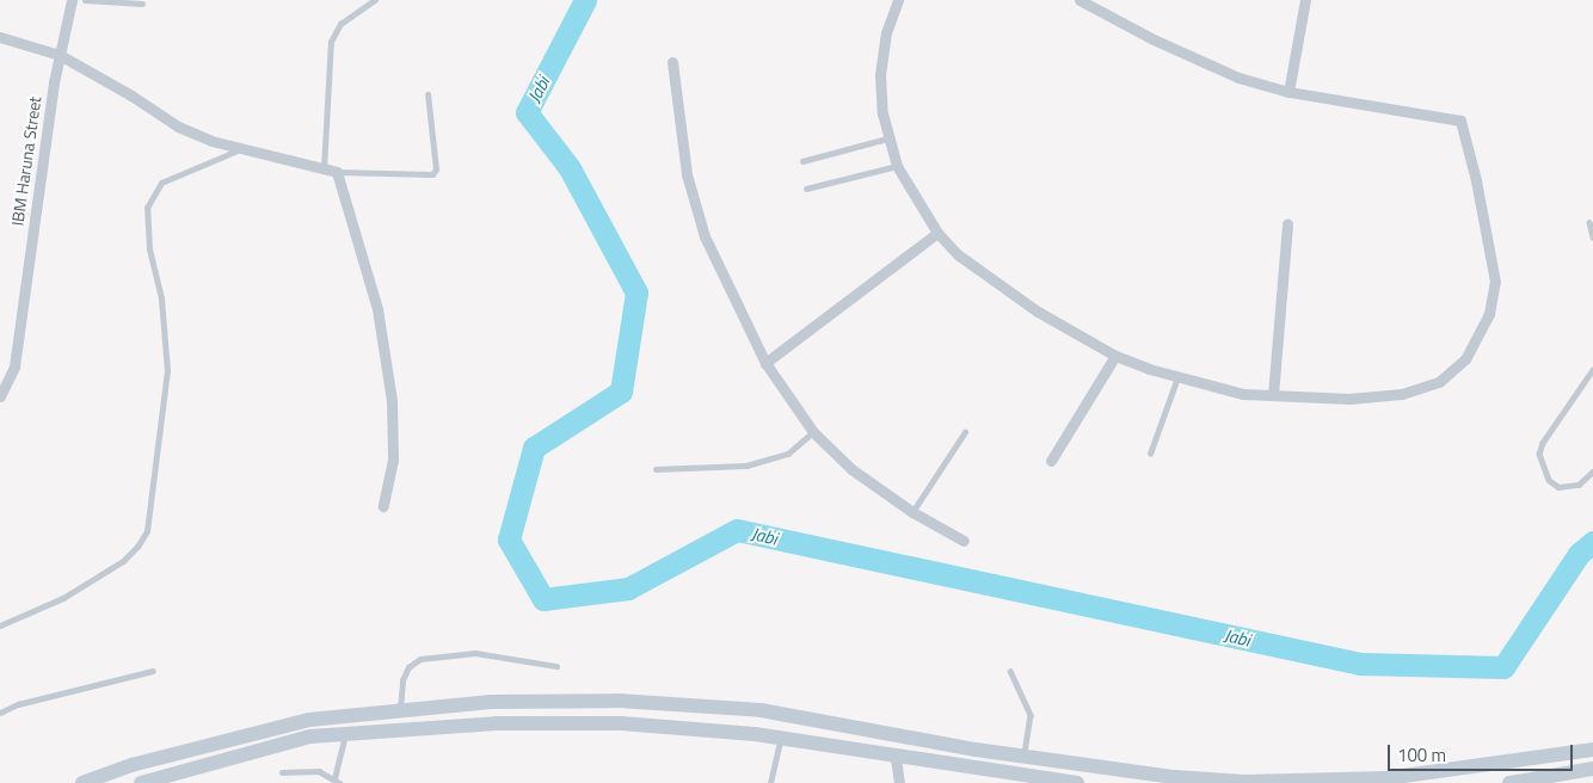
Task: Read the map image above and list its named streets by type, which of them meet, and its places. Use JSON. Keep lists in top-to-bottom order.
{
  "streets": {
    "street": ["IBM Haruna Street"]
  },
  "water": ["Jabi"],
  "scale_bar": "100 m"
}
